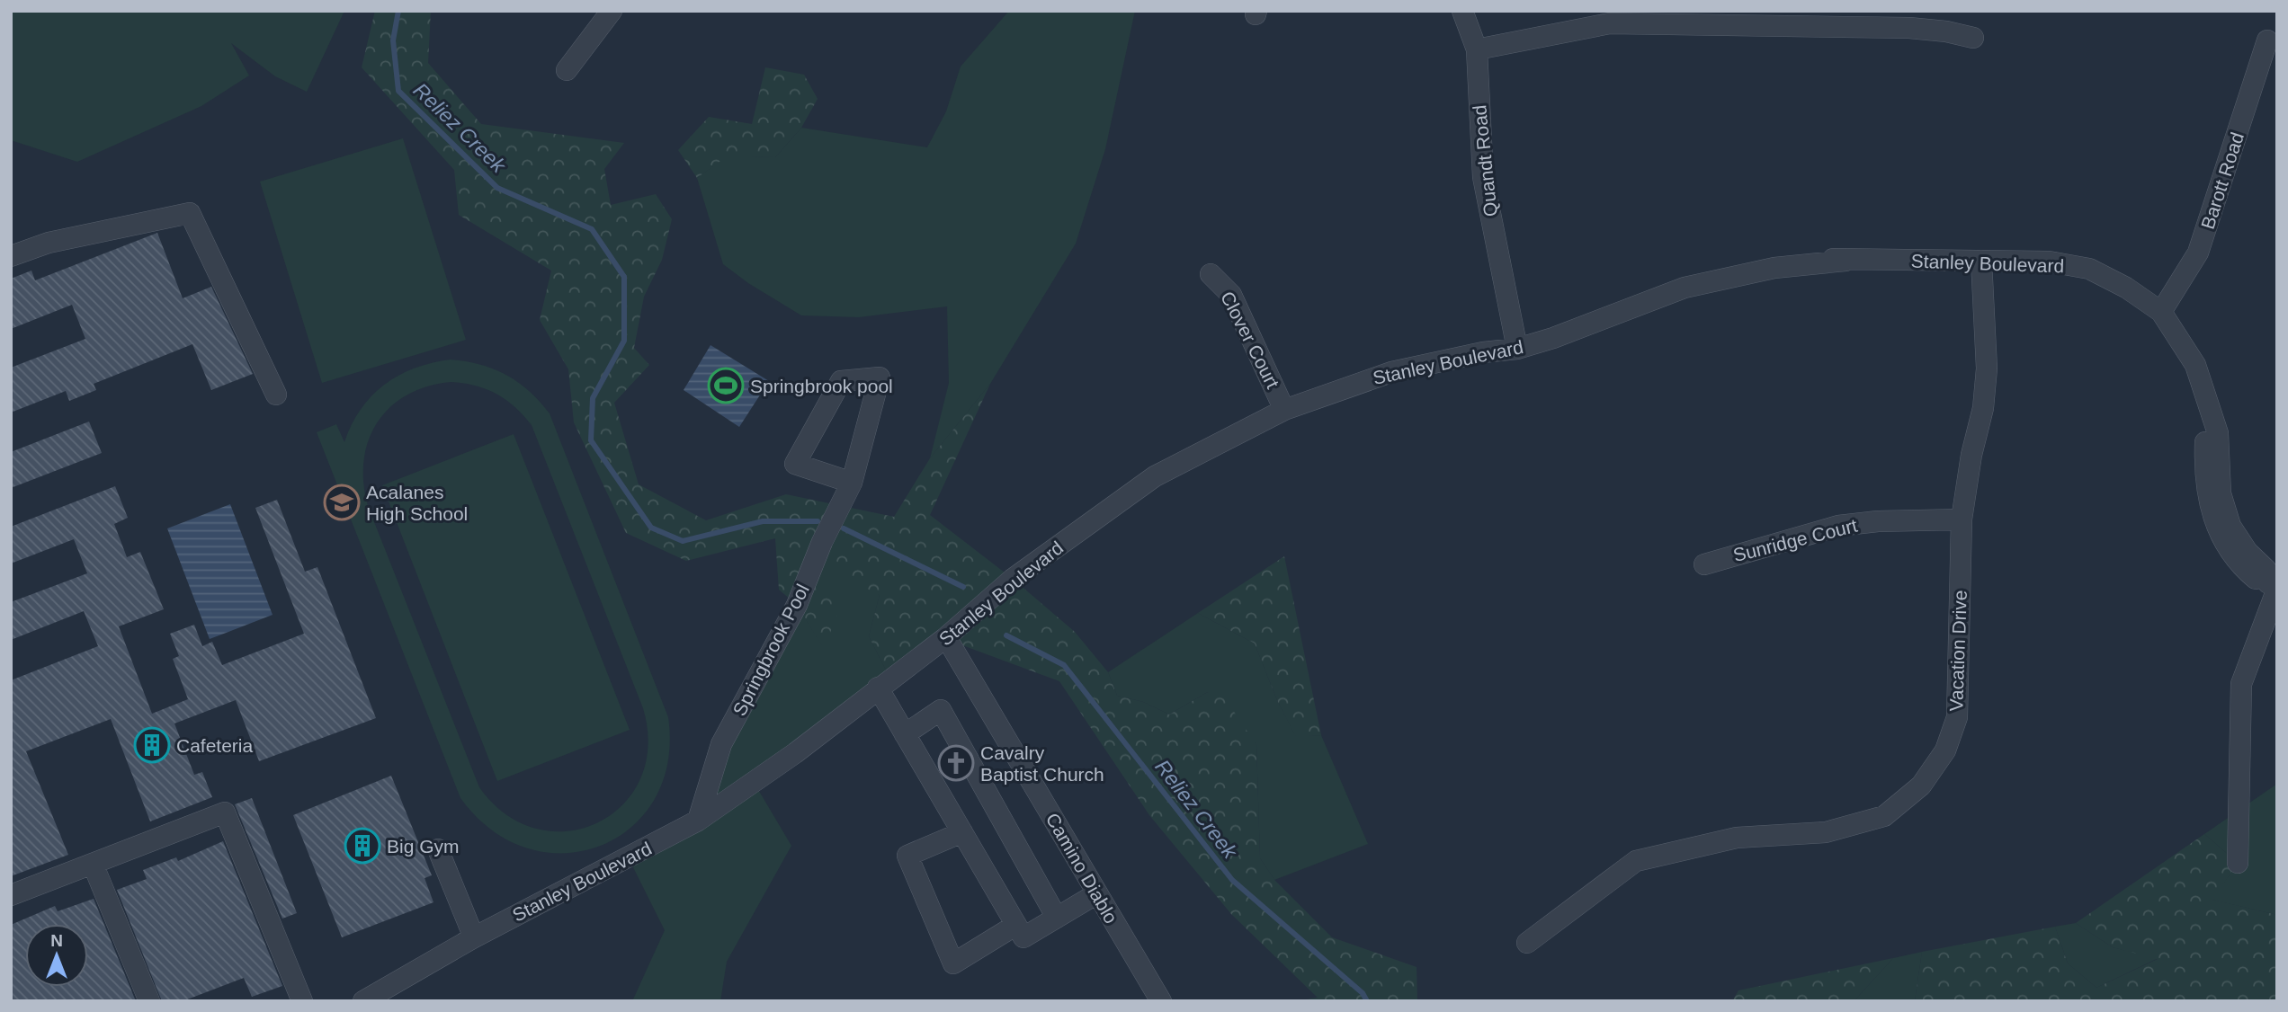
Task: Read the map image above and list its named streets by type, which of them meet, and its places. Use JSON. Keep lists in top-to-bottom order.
{
  "streets": {
    "street": [
      "Quandt Road",
      "Barott Road",
      "Stanley Boulevard",
      "Clover Court",
      "Sunridge Court",
      "Springbrook Pool",
      "Vacation Drive",
      "Camino Diablo"
    ]
  },
  "crossings": [
    ["Quandt Road", "Stanley Boulevard"],
    ["Barott Road", "Stanley Boulevard"],
    ["Stanley Boulevard", "Clover Court"],
    ["Stanley Boulevard", "Springbrook Pool"],
    ["Stanley Boulevard", "Vacation Drive"],
    ["Stanley Boulevard", "Camino Diablo"],
    ["Sunridge Court", "Vacation Drive"]
  ],
  "water": ["Reliez Creek"],
  "places": {
    "sports": ["Springbrook pool"],
    "school or university": ["Acalanes High School"],
    "building": ["Cafeteria", "Big Gym"],
    "church": ["Cavalry Baptist Church"]
  },
  "north": "top"
}
